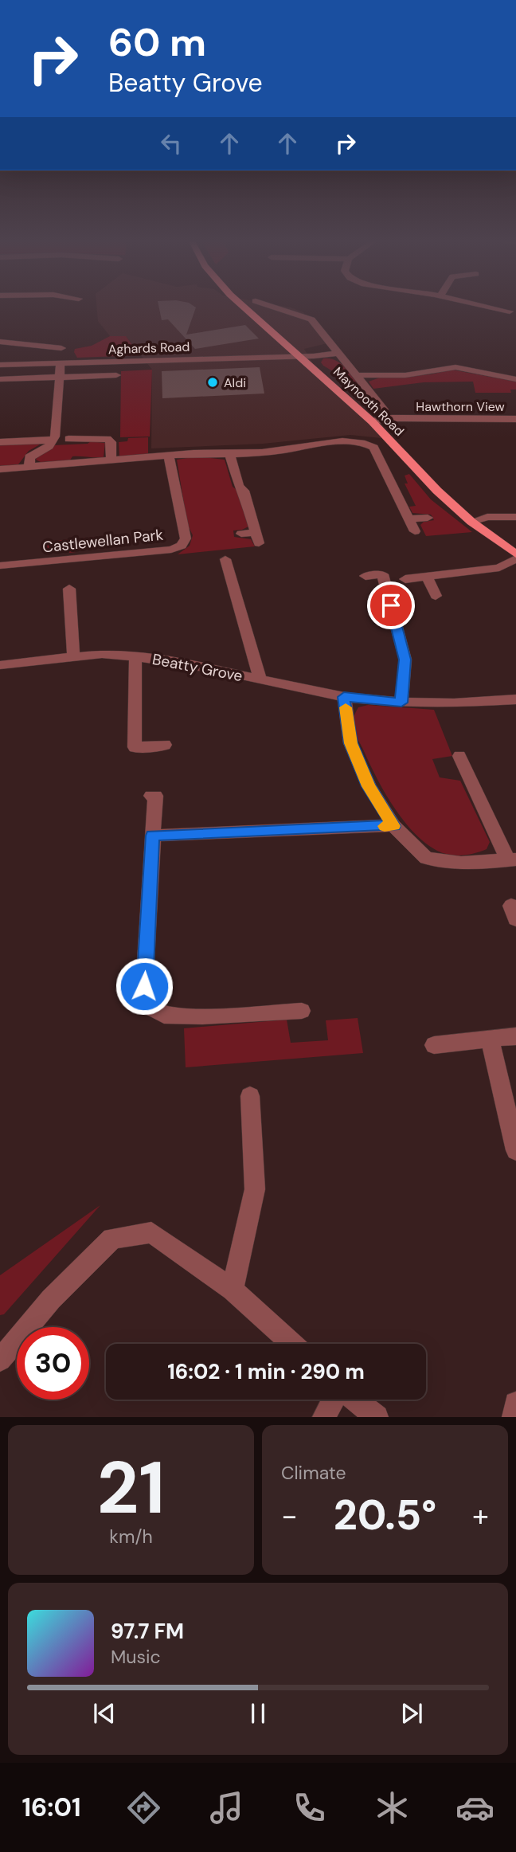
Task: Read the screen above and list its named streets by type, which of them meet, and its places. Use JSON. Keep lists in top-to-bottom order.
{
  "streets": {
    "main road": ["Maynooth Road"],
    "street": [
      "Aghards Road",
      "Hawthorn View",
      "Castlewellan Park",
      "Beatty Grove"
    ]
  },
  "crossings": [
    ["Aghards Road", "Maynooth Road"],
    ["Maynooth Road", "Hawthorn View"]
  ],
  "places": ["Aldi"],
  "page": {
    "turn": ["60 m", "Beatty Grove"],
    "limit": "30",
    "trip": "16:02 · 1 min · 290 m",
    "tile": [
      ["21", "km/h"],
      "Climate"
    ],
    "heat": ["−", "20.5°", "+"],
    "song": ["97.7 FM", "Music"],
    "tabs": "16:01"
  }
}
